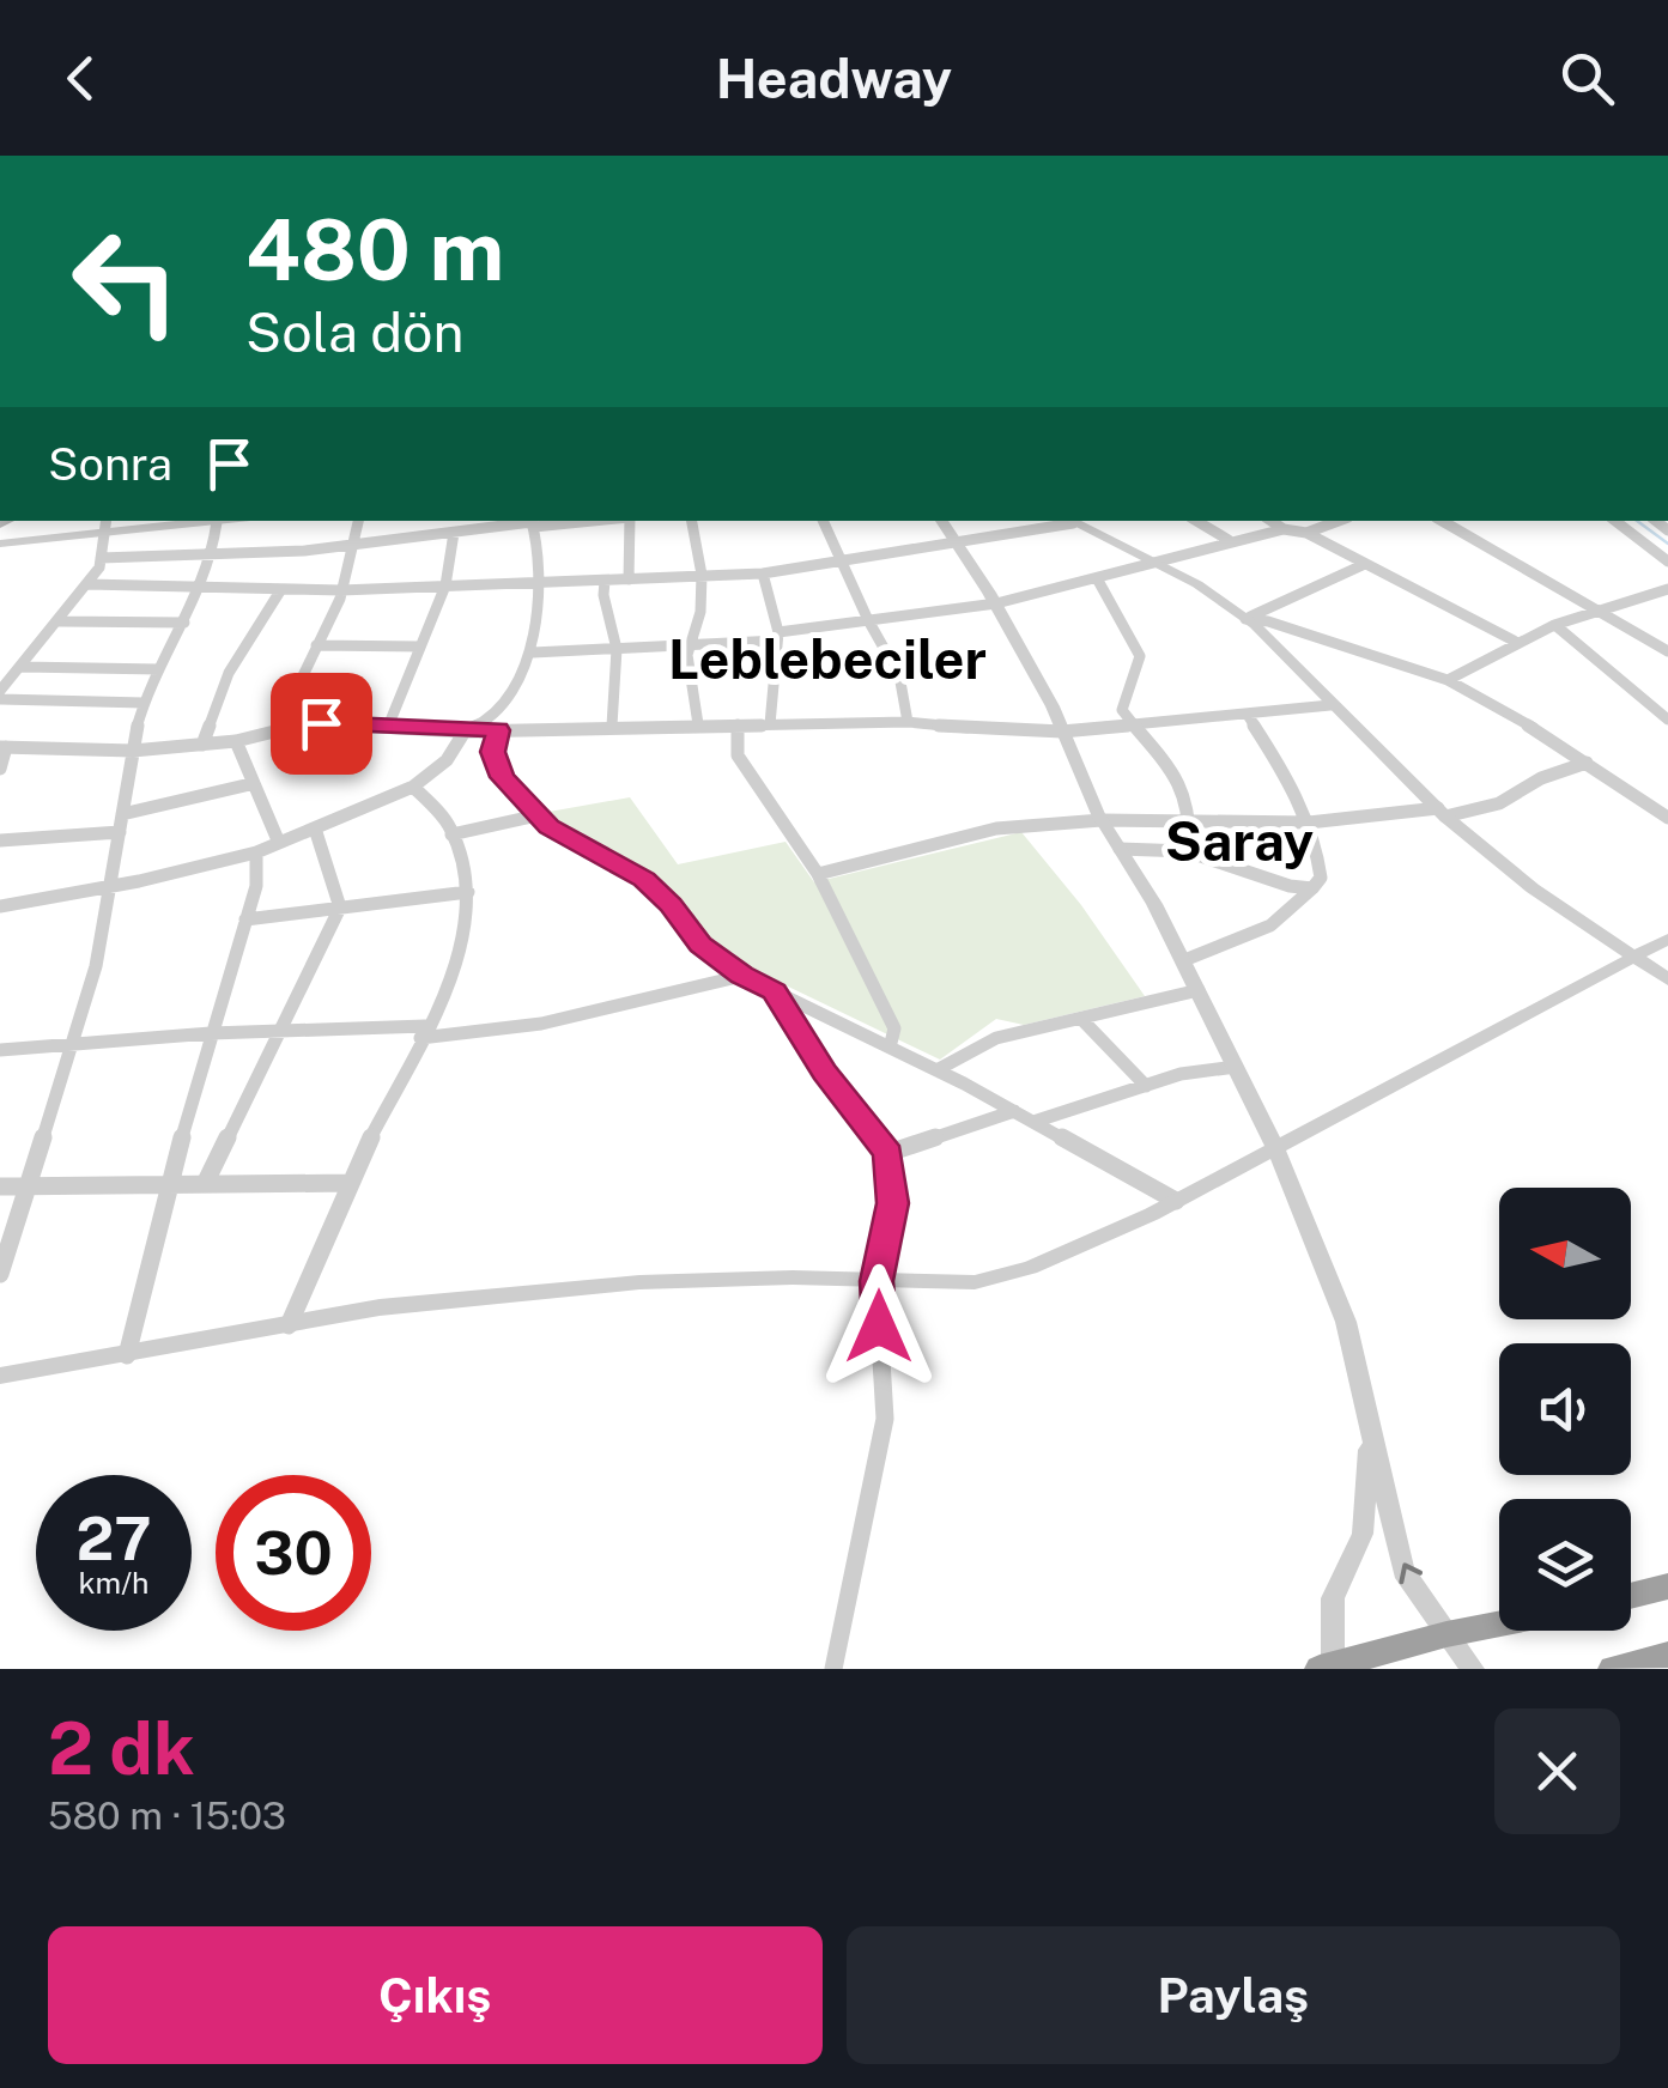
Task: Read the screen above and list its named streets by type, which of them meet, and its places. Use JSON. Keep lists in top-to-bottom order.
{
  "districts": ["Leblebeciler", "Saray"],
  "north": "left",
  "page": {
    "header": "Headway",
    "turn": ["480 m", "Sola dön"],
    "then": "Sonra",
    "speed": "27 km/h",
    "limit": "30",
    "heading": ["2 dk", "580 m · 15:03"],
    "buttons": ["Çıkış", "Paylaş"]
  }
}
